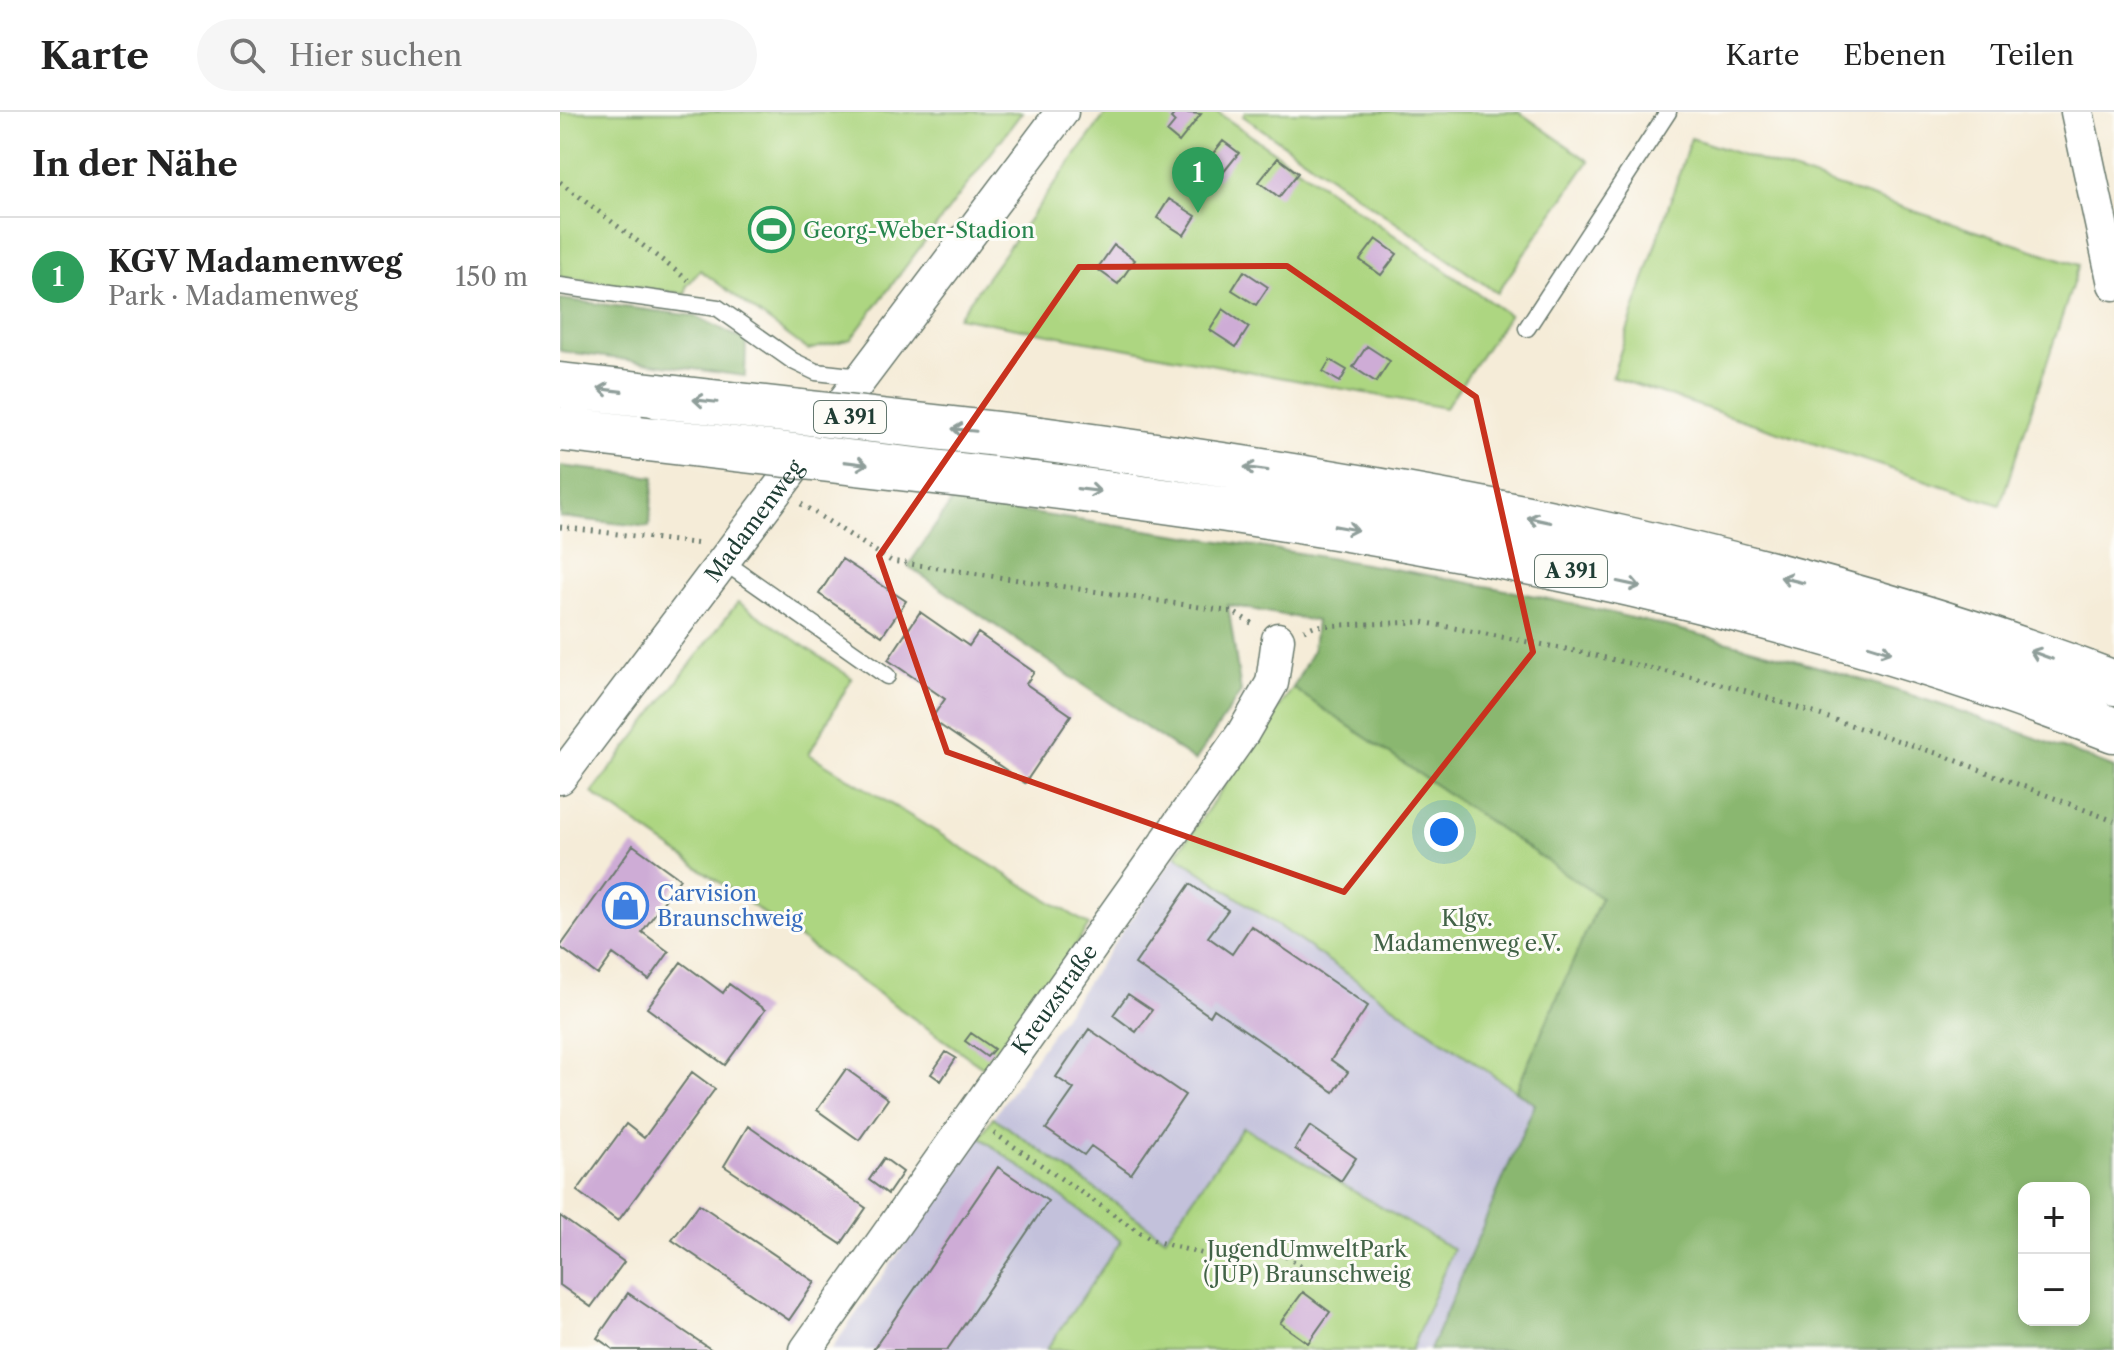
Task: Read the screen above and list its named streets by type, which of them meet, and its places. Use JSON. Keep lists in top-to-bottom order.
{
  "streets": {
    "highway": ["A 391"],
    "street": ["Madamenweg", "Kreuzstraße"]
  },
  "parks": ["Klgv. Madamenweg e.V.", "JugendUmweltPark (JUP) Braunschweig"],
  "places": {
    "sports": ["Georg-Weber-Stadion"],
    "shop": ["Carvision Braunschweig"]
  },
  "page": {
    "header": "Karte",
    "search": "Hier suchen",
    "nav": ["Karte", "Ebenen", "Teilen"],
    "heading": "In der Nähe",
    "pins": "1",
    "list": [
      {
        "mark": "1",
        "name": "KGV Madamenweg",
        "note": "Park · Madamenweg",
        "value": "150 m"
      }
    ],
    "map_buttons": ["+", "−"]
  }
}
